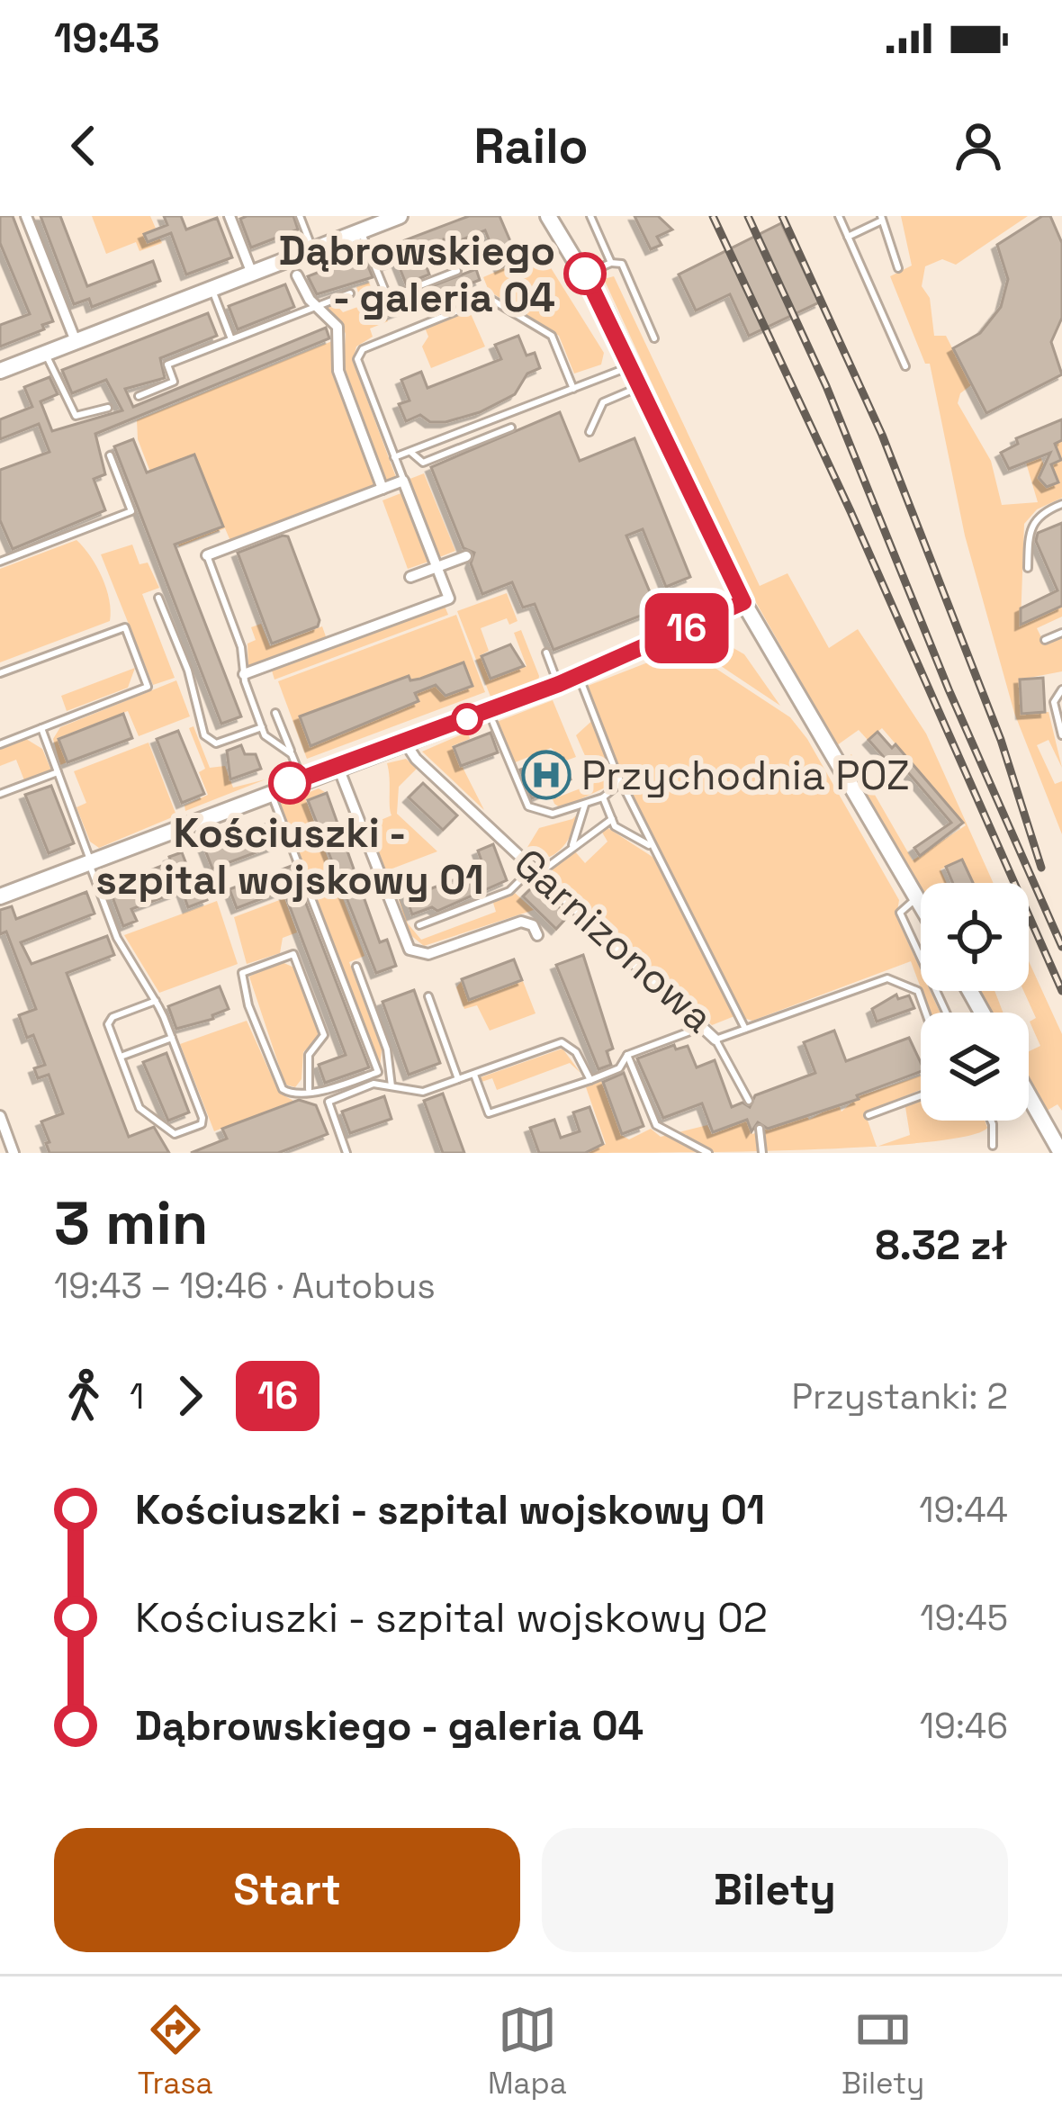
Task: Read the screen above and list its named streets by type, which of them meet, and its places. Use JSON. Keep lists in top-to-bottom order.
{
  "streets": {
    "street": ["Garnizonowa"]
  },
  "places": {
    "other": ["Dąbrowskiego - galeria 04", "Kościuszki - szpital wojskowy 01"],
    "hospital": ["Przychodnia POZ"]
  },
  "lines": ["bus line 16"],
  "page": {
    "status": "19:43",
    "header": "Railo",
    "on_map": "16",
    "heading": ["3 min", "19:43 – 19:46 · Autobus", "8.32 zł"],
    "legs": ["1", "16", "Przystanki: 2"],
    "list": [
      {
        "name": "Kościuszki - szpital wojskowy 01",
        "value": "19:44"
      },
      {
        "name": "Kościuszki - szpital wojskowy 02",
        "value": "19:45"
      },
      {
        "name": "Dąbrowskiego - galeria 04",
        "value": "19:46"
      }
    ],
    "buttons": ["Start", "Bilety"],
    "tabs": ["Trasa", "Mapa", "Bilety"]
  }
}
